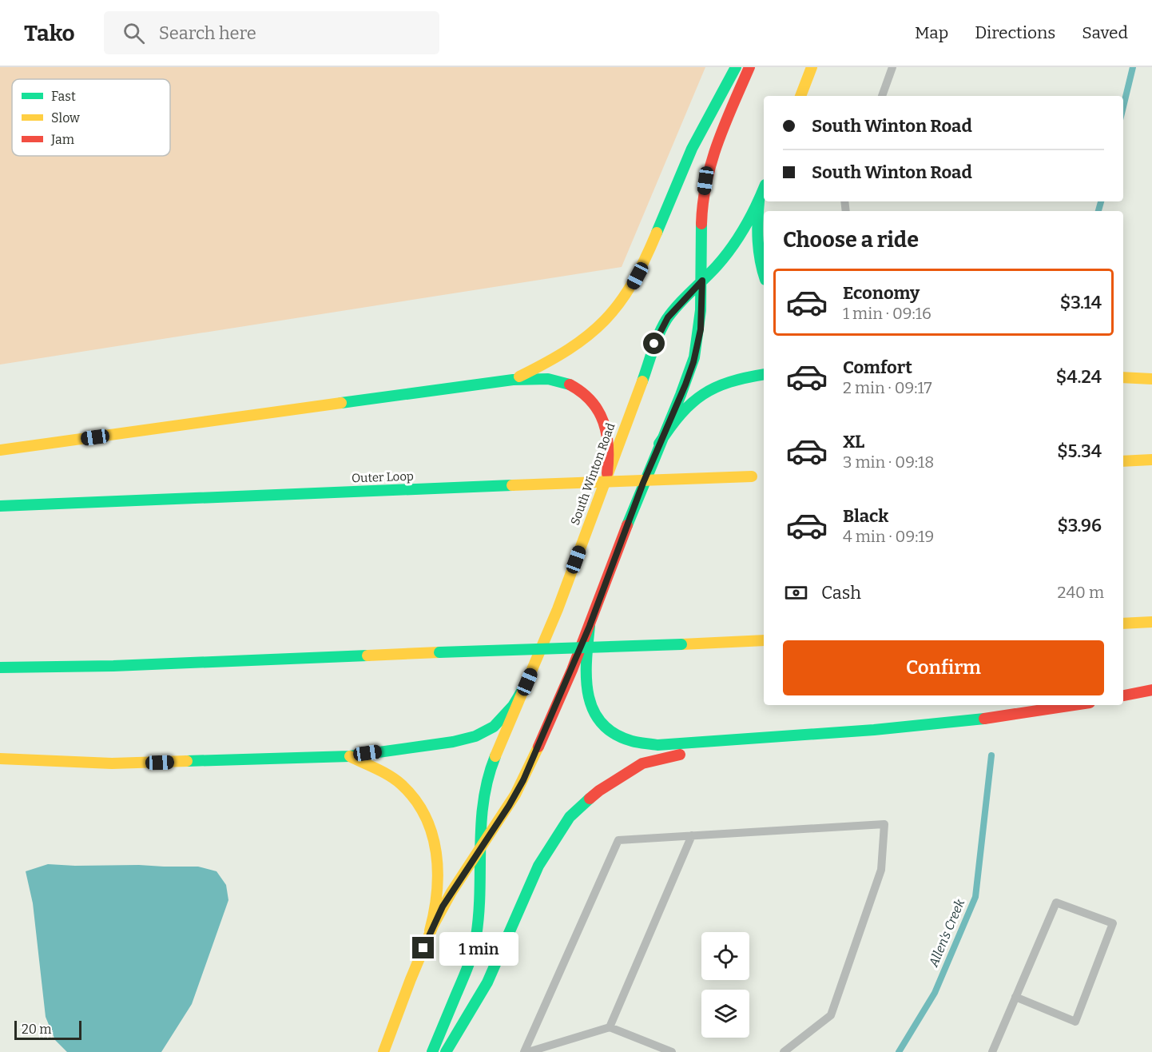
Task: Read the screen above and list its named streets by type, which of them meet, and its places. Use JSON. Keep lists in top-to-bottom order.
{
  "streets": {
    "main road": ["South Winton Road", "Outer Loop"]
  },
  "water": ["Allen's Creek"],
  "legend": ["Fast", "Slow", "Jam"],
  "scale_bar": "20 m",
  "page": {
    "header": "Tako",
    "search": "Search here",
    "nav": ["Map", "Directions", "Saved"],
    "banner": ["South Winton Road", "South Winton Road"],
    "heading": "Choose a ride",
    "list": [
      {
        "name": "Economy",
        "note": "1 min · 09:16",
        "value": "$3.14"
      },
      {
        "name": "Comfort",
        "note": "2 min · 09:17",
        "value": "$4.24"
      },
      {
        "name": "XL",
        "note": "3 min · 09:18",
        "value": "$5.34"
      },
      {
        "name": "Black",
        "note": "4 min · 09:19",
        "value": "$3.96"
      }
    ],
    "pay": ["Cash", "240 m"],
    "buttons": "Confirm",
    "bubble": "1 min",
    "scale": "20 m"
  }
}
